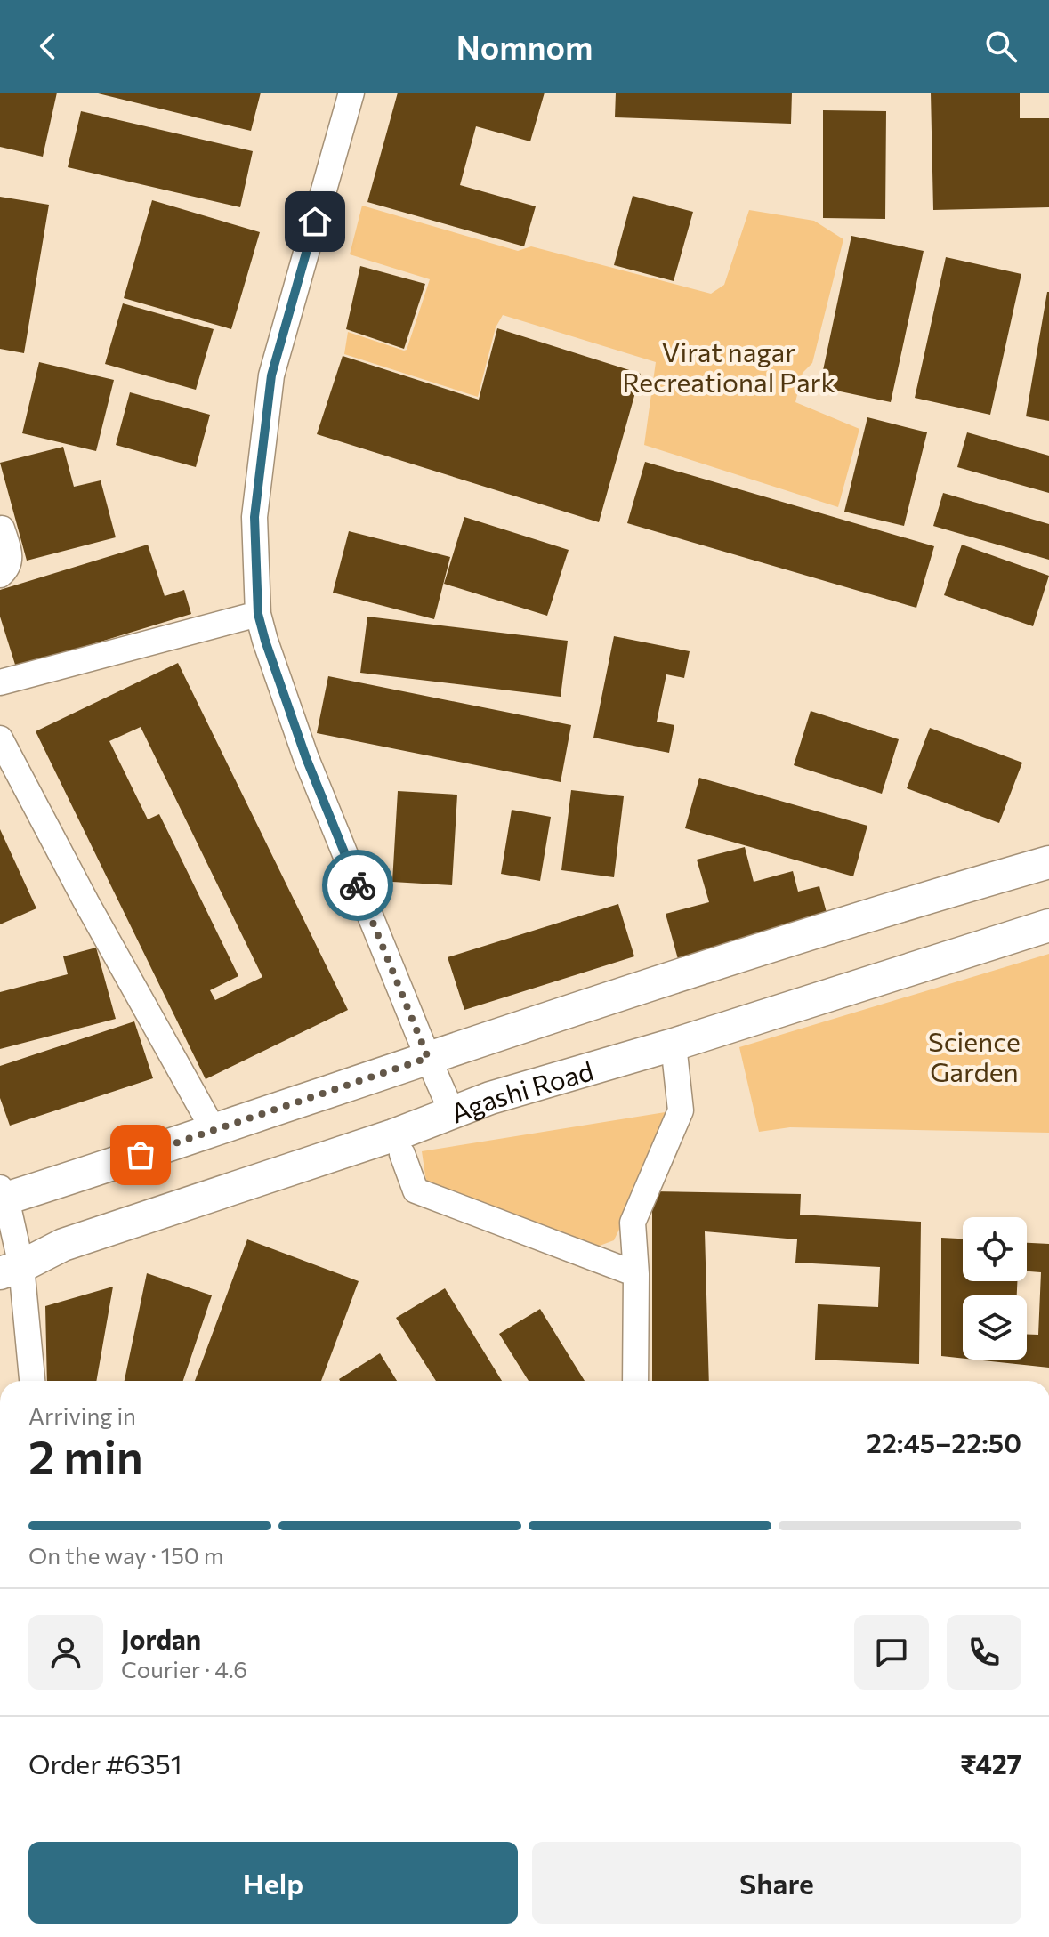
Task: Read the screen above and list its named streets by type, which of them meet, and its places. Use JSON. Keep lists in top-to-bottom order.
{
  "streets": {
    "street": ["Agashi Road"]
  },
  "parks": ["Virat nagar Recreational Park", "Science Garden"],
  "page": {
    "header": "Nomnom",
    "heading": ["2 min", "Arriving in", "22:45–22:50"],
    "panel": [
      "Jordan",
      "Courier · 4.6",
      "Order #6351",
      "₹427"
    ],
    "bar": "On the way · 150 m",
    "buttons": ["Help", "Share"]
  }
}
